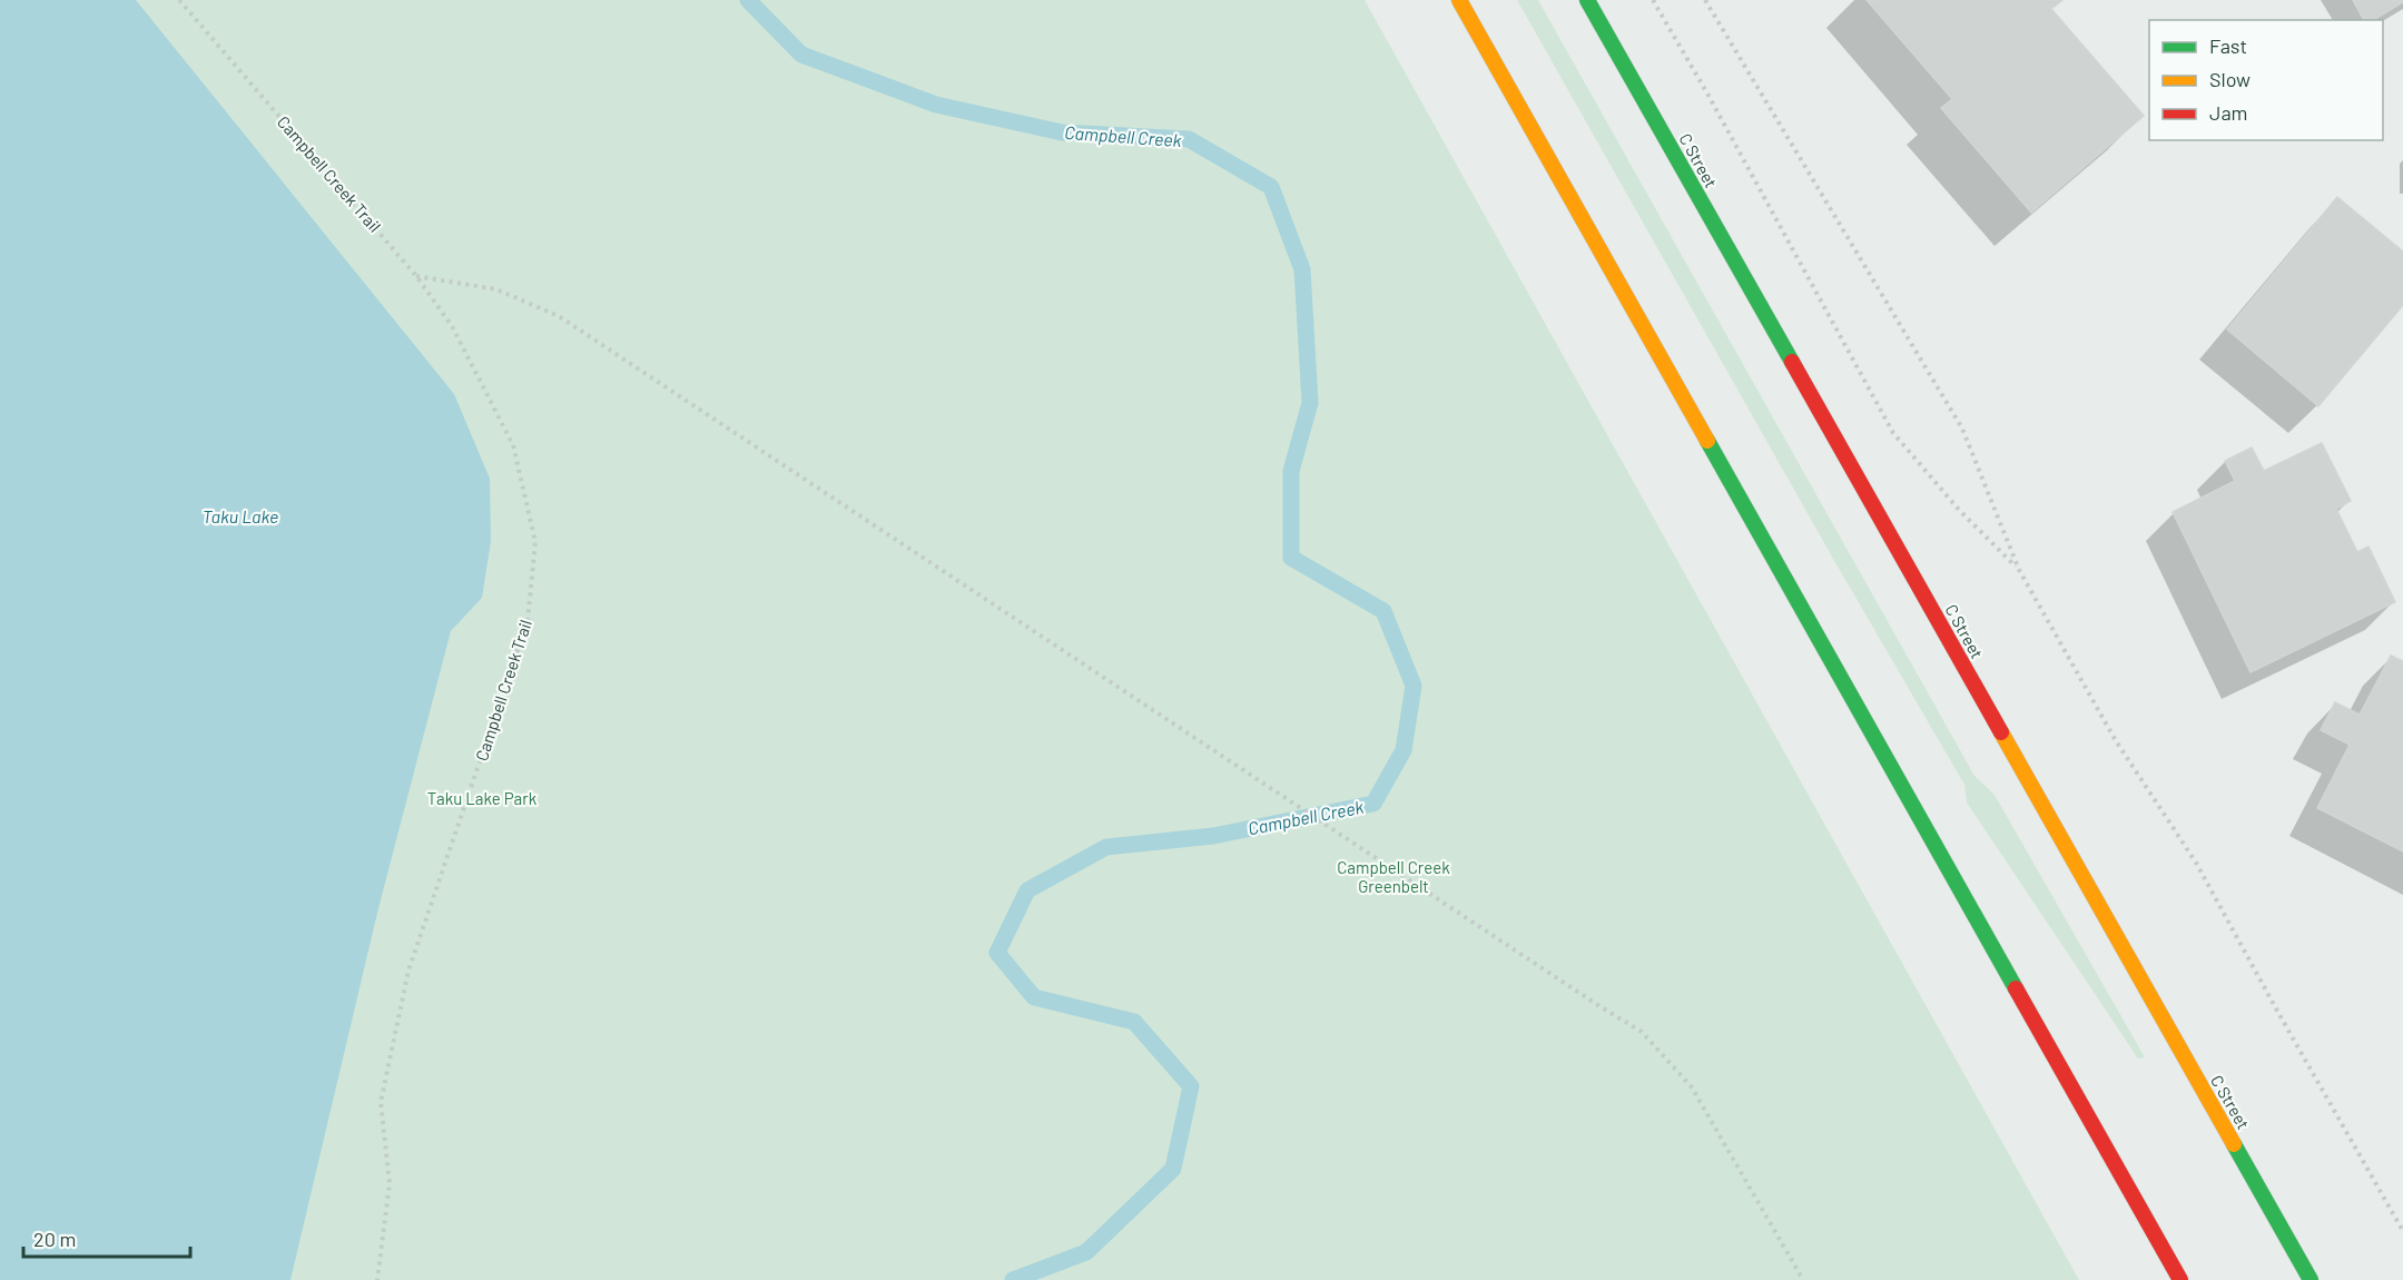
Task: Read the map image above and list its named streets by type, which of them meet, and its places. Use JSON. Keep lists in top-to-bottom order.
{
  "streets": {
    "main road": ["C Street"],
    "path": ["Campbell Creek Trail"]
  },
  "water": ["Campbell Creek", "Taku Lake"],
  "parks": ["Taku Lake Park", "Campbell Creek Greenbelt"],
  "legend": ["Fast", "Slow", "Jam"],
  "scale_bar": "20 m"
}
